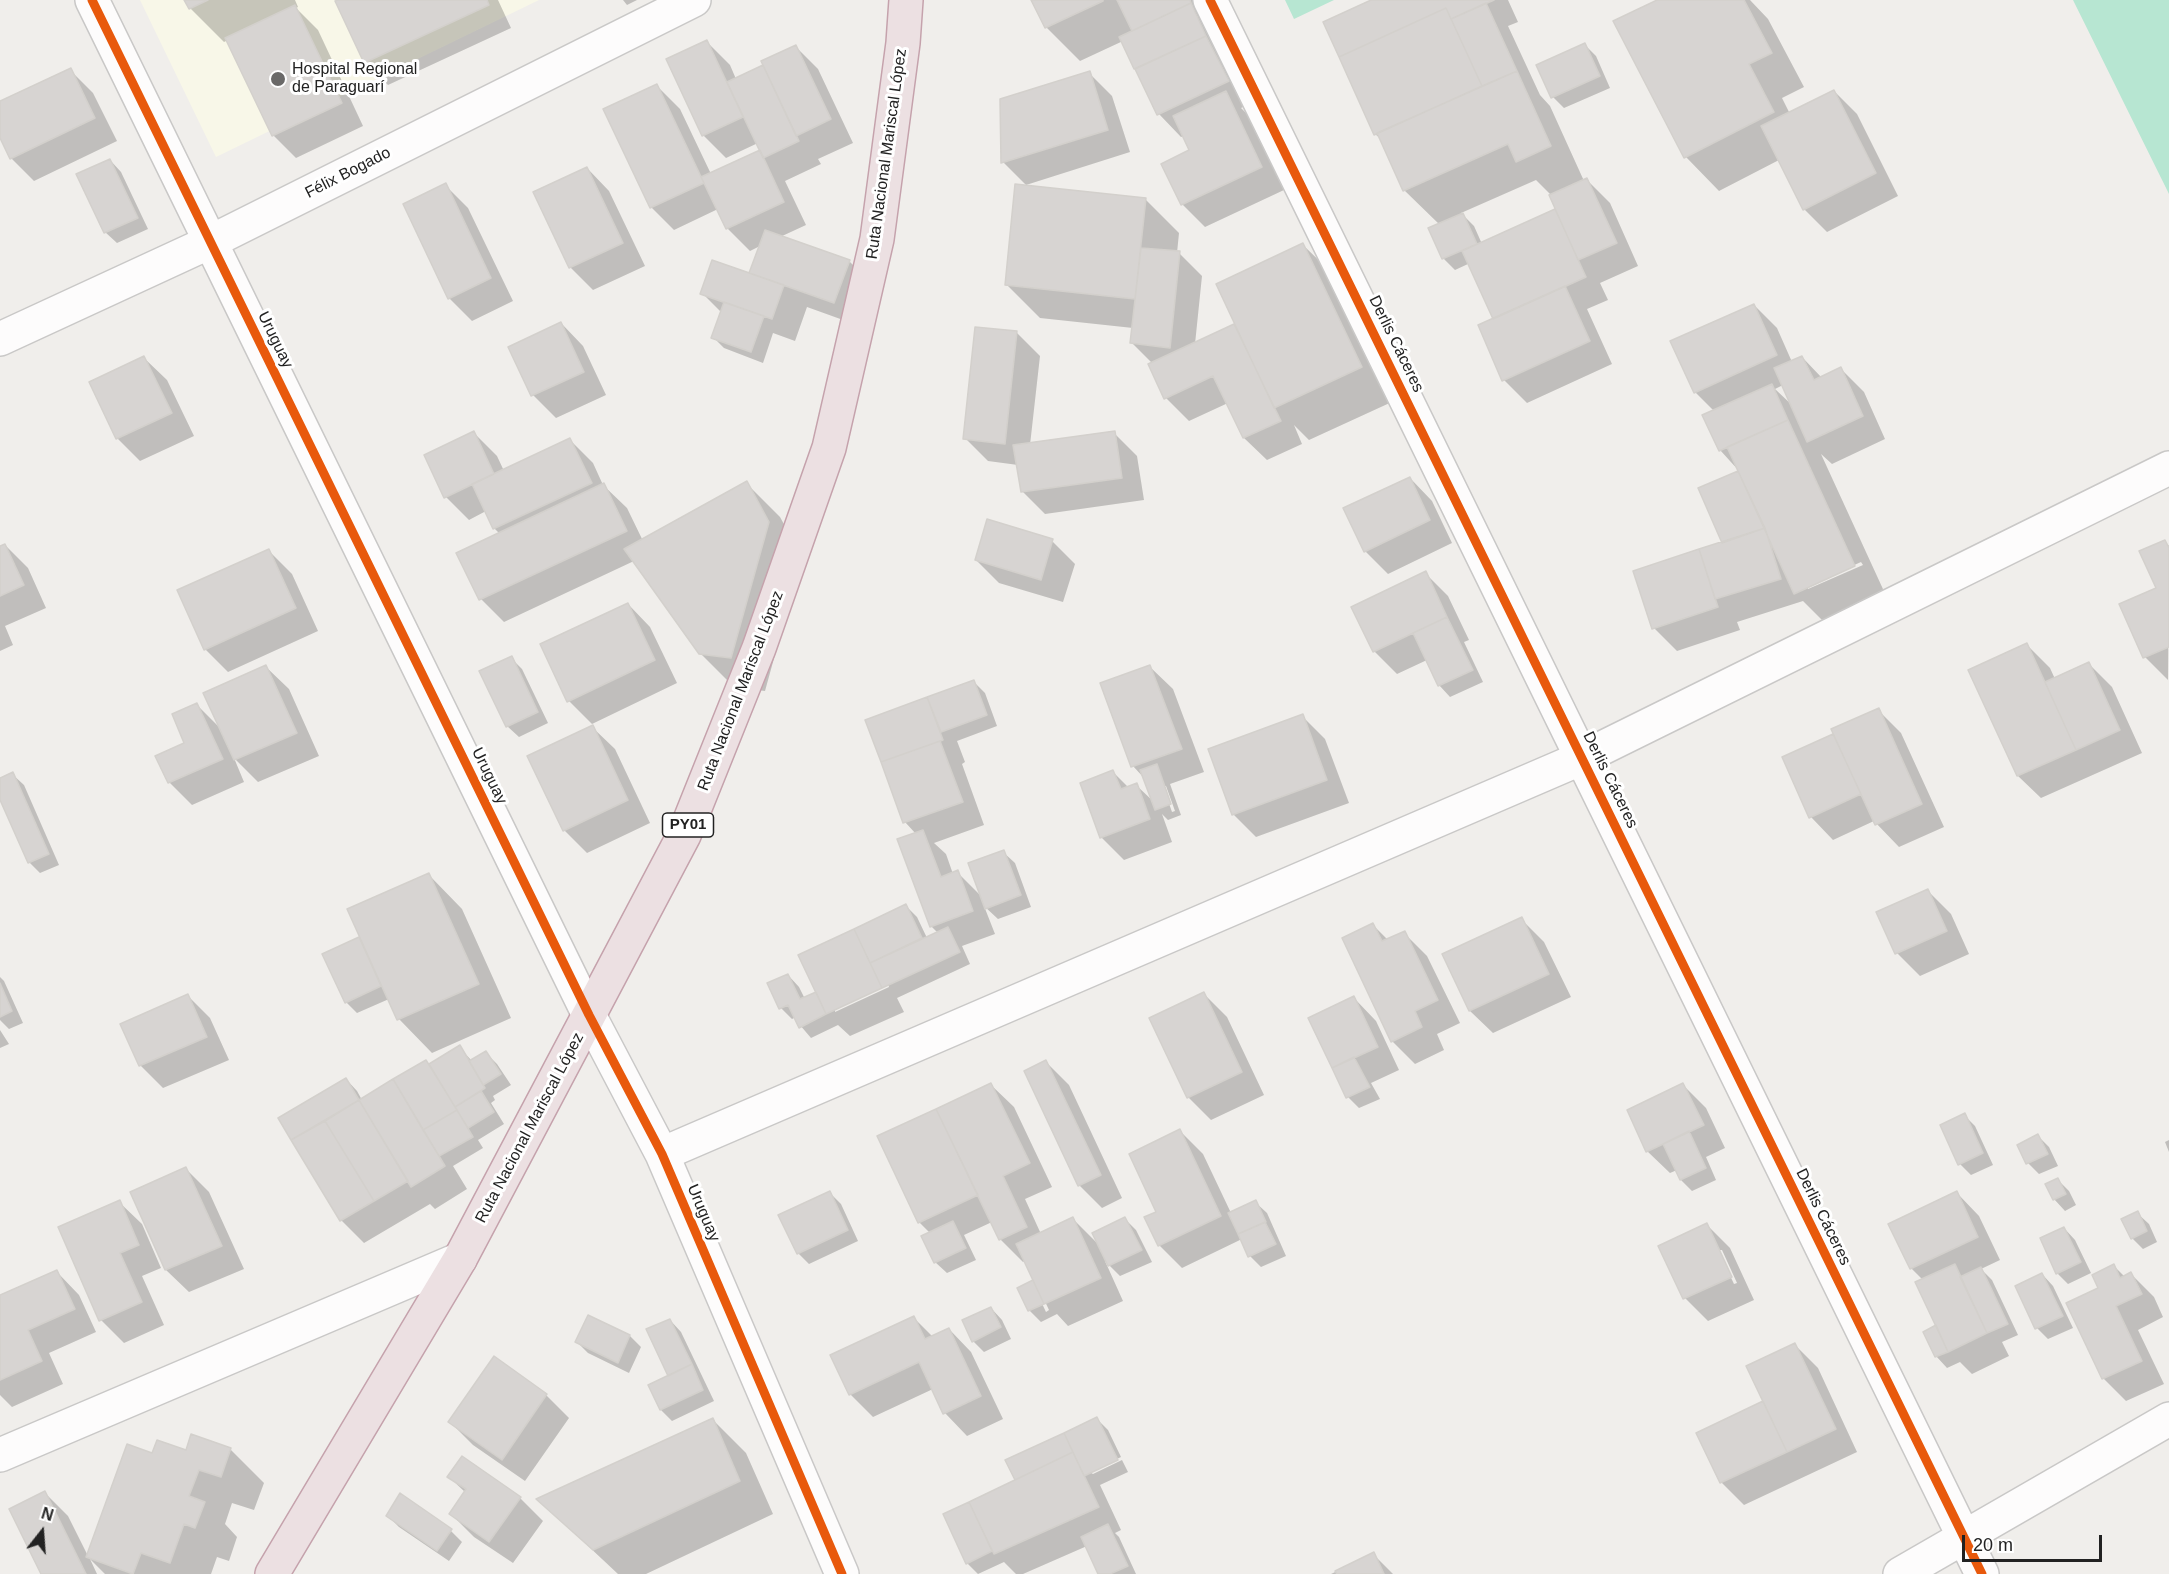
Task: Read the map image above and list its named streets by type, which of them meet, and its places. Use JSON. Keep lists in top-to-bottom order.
{
  "streets": {
    "highway": ["Ruta Nacional Mariscal López", "PY01"],
    "street": ["Félix Bogado", "Uruguay", "Derlis Cáceres"]
  },
  "crossings": [
    ["Ruta Nacional Mariscal López", "Uruguay"],
    ["Félix Bogado", "Uruguay"]
  ],
  "places": ["Hospital Regional de Paraguarí"],
  "scale_bar": "20 m",
  "north": "top"
}
